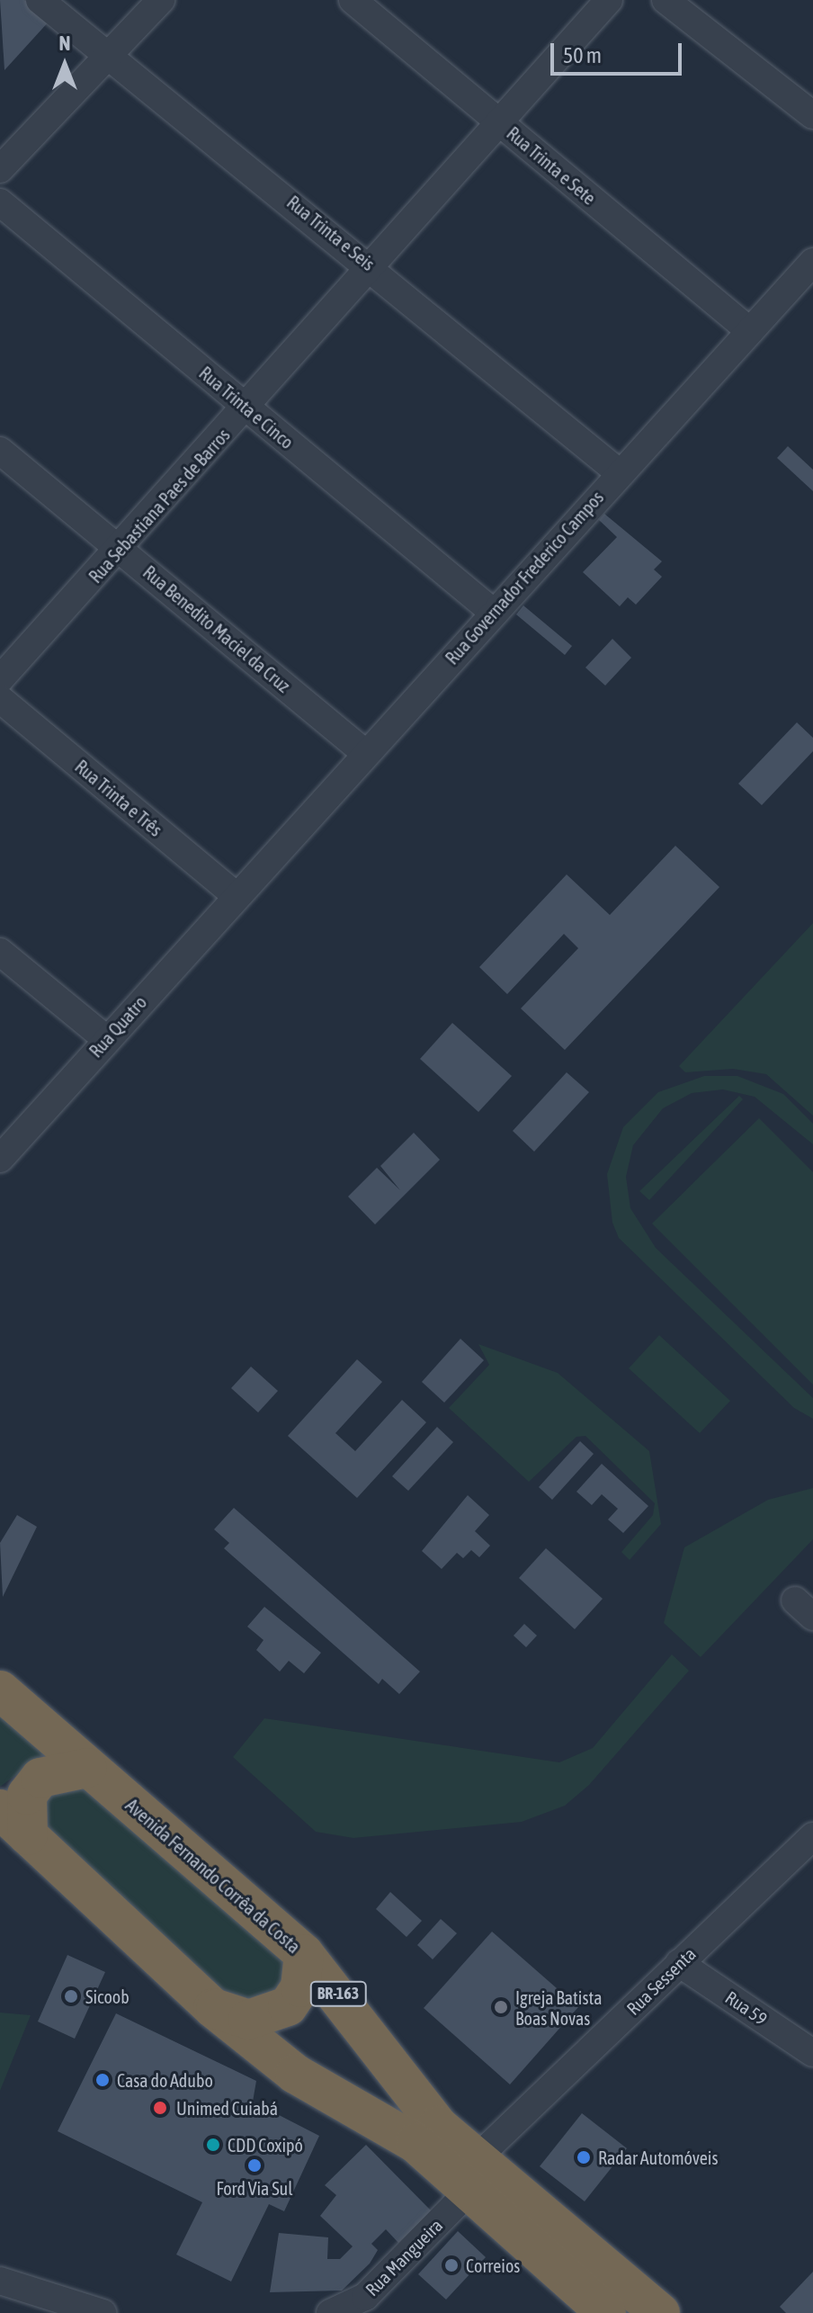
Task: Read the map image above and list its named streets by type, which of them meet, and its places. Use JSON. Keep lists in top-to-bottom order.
{
  "streets": {
    "highway": ["Avenida Fernando Corrêa da Costa", "BR-163"],
    "street": [
      "Rua Trinta e Sete",
      "Rua Trinta e Seis",
      "Rua Trinta e Cinco",
      "Rua Sebastiana Paes de Barros",
      "Rua Governador Frederico Campos",
      "Rua Benedito Maciel da Cruz",
      "Rua Trinta e Três",
      "Rua Quatro",
      "Rua Sessenta",
      "Rua 59",
      "Rua Mangueira"
    ]
  },
  "crossings": [
    ["Rua Trinta e Sete", "Rua Sebastiana Paes de Barros"],
    ["Rua Trinta e Sete", "Rua Governador Frederico Campos"],
    ["Rua Trinta e Seis", "Rua Sebastiana Paes de Barros"],
    ["Rua Trinta e Seis", "Rua Governador Frederico Campos"],
    ["Rua Trinta e Cinco", "Rua Sebastiana Paes de Barros"],
    ["Rua Trinta e Cinco", "Rua Governador Frederico Campos"],
    ["Rua Sebastiana Paes de Barros", "Rua Benedito Maciel da Cruz"],
    ["Rua Governador Frederico Campos", "Rua Benedito Maciel da Cruz"],
    ["Rua Governador Frederico Campos", "Rua Trinta e Três"],
    ["Rua Governador Frederico Campos", "Rua Quatro"],
    ["Rua Trinta e Três", "Rua Quatro"],
    ["Avenida Fernando Corrêa da Costa", "Rua Sessenta"],
    ["Avenida Fernando Corrêa da Costa", "Rua Mangueira"],
    ["Rua Sessenta", "Rua 59"],
    ["Rua Sessenta", "Rua Mangueira"]
  ],
  "places": [
    "Sicoob",
    "Igreja Batista Boas Novas",
    "Casa do Adubo",
    "Unimed Cuiabá",
    "CDD Coxipó",
    "Radar Automóveis",
    "Ford Via Sul",
    "Correios"
  ],
  "scale_bar": "50 m",
  "north": "top"
}
